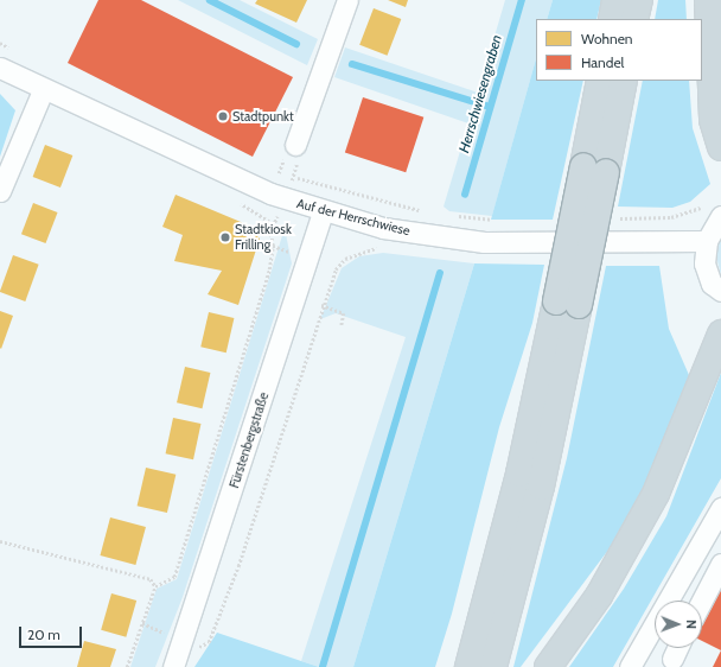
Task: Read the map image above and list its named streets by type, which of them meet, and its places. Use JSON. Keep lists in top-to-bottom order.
{
  "streets": {
    "street": ["Auf der Herrschwiese", "Fürstenbergstraße"]
  },
  "crossings": [
    ["Auf der Herrschwiese", "Fürstenbergstraße"]
  ],
  "water": ["Herrschwiesengraben"],
  "places": ["Stadtpunkt", "Stadtkiosk Frilling"],
  "legend": ["Wohnen", "Handel"],
  "scale_bar": "20 m",
  "north": "right"
}
